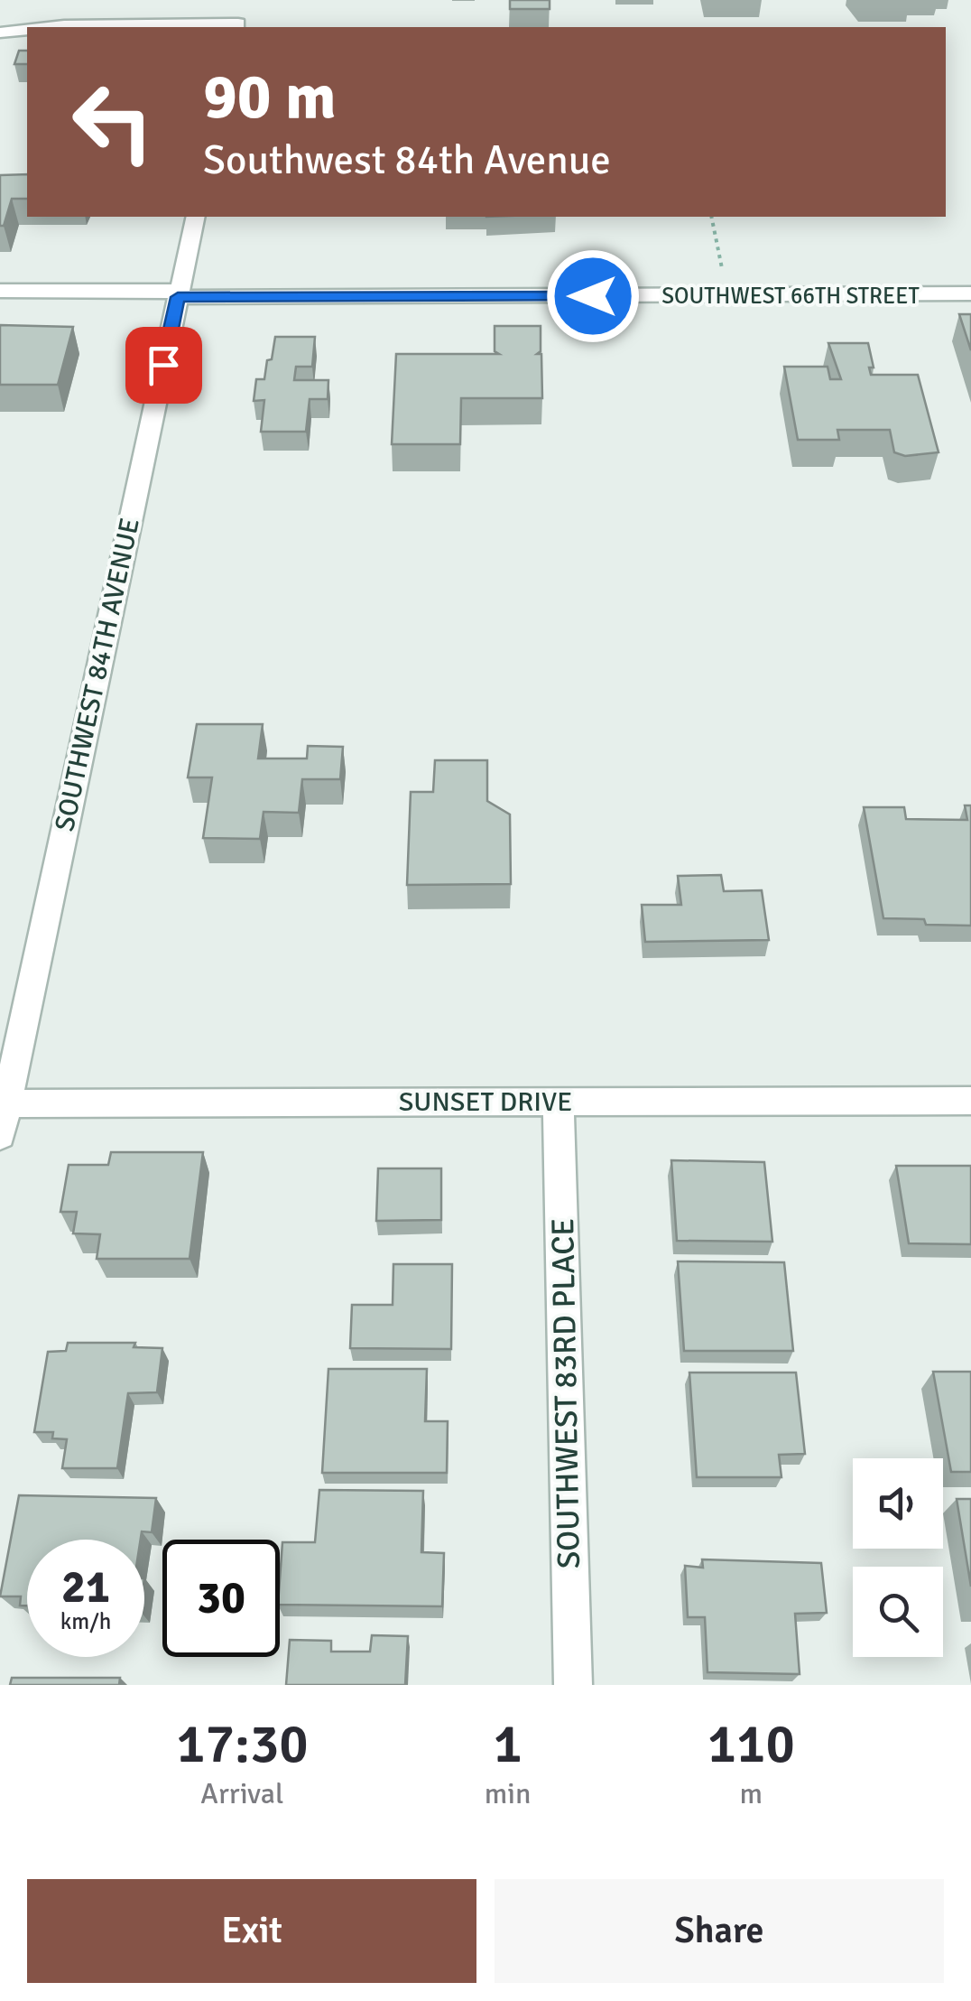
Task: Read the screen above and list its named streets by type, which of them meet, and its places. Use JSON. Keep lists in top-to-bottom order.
{
  "streets": {
    "street": [
      "SOUTHWEST 66TH STREET",
      "SOUTHWEST 84TH AVENUE",
      "SUNSET DRIVE",
      "SOUTHWEST 83RD PLACE"
    ]
  },
  "crossings": [
    ["SOUTHWEST 66TH STREET", "SOUTHWEST 84TH AVENUE"],
    ["SOUTHWEST 84TH AVENUE", "SUNSET DRIVE"],
    ["SUNSET DRIVE", "SOUTHWEST 83RD PLACE"]
  ],
  "page": {
    "turn": ["90 m", "Southwest 84th Avenue"],
    "speed": "21 km/h",
    "limit": "30",
    "eta": [
      "17:30",
      "Arrival",
      "1",
      "min",
      "110",
      "m"
    ],
    "buttons": ["Exit", "Share"]
  }
}
